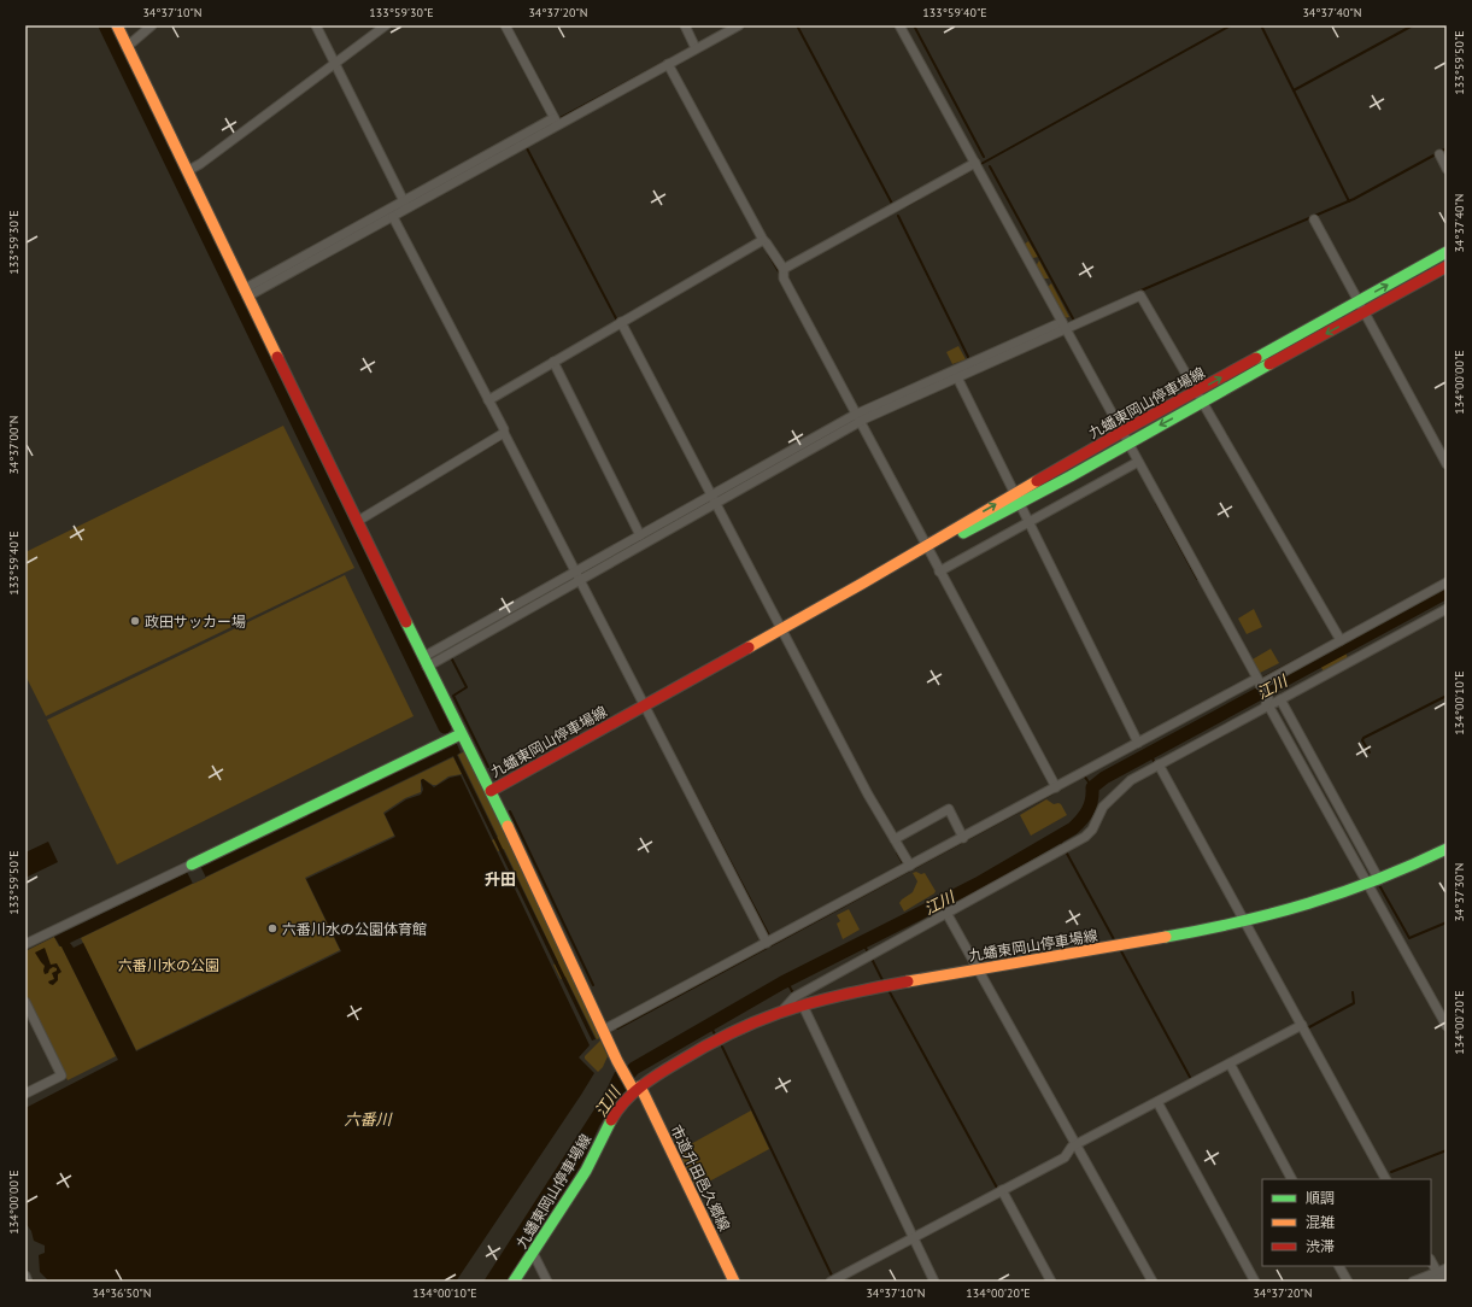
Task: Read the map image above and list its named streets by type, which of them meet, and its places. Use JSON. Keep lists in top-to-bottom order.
{
  "streets": {
    "main road": ["九蟠東岡山停車場線", "市道升田邑久郷線"]
  },
  "crossings": [
    ["九蟠東岡山停車場線", "市道升田邑久郷線"]
  ],
  "districts": ["升田"],
  "water": ["江川", "六番川"],
  "parks": ["六番川水の公園"],
  "places": ["政田サッカー場", "六番川水の公園体育館"],
  "legend": ["順調", "混雑", "渋滞"],
  "coordinates": [
    "34°37'10\"N",
    "133°59'30\"E",
    "34°37'20\"N",
    "133°59'40\"E",
    "34°37'40\"N",
    "133°59'50\"E",
    "134°00'00\"E",
    "34°37'00\"N",
    "134°00'10\"E",
    "34°37'30\"N",
    "134°00'20\"E",
    "34°36'50\"N"
  ]
}
